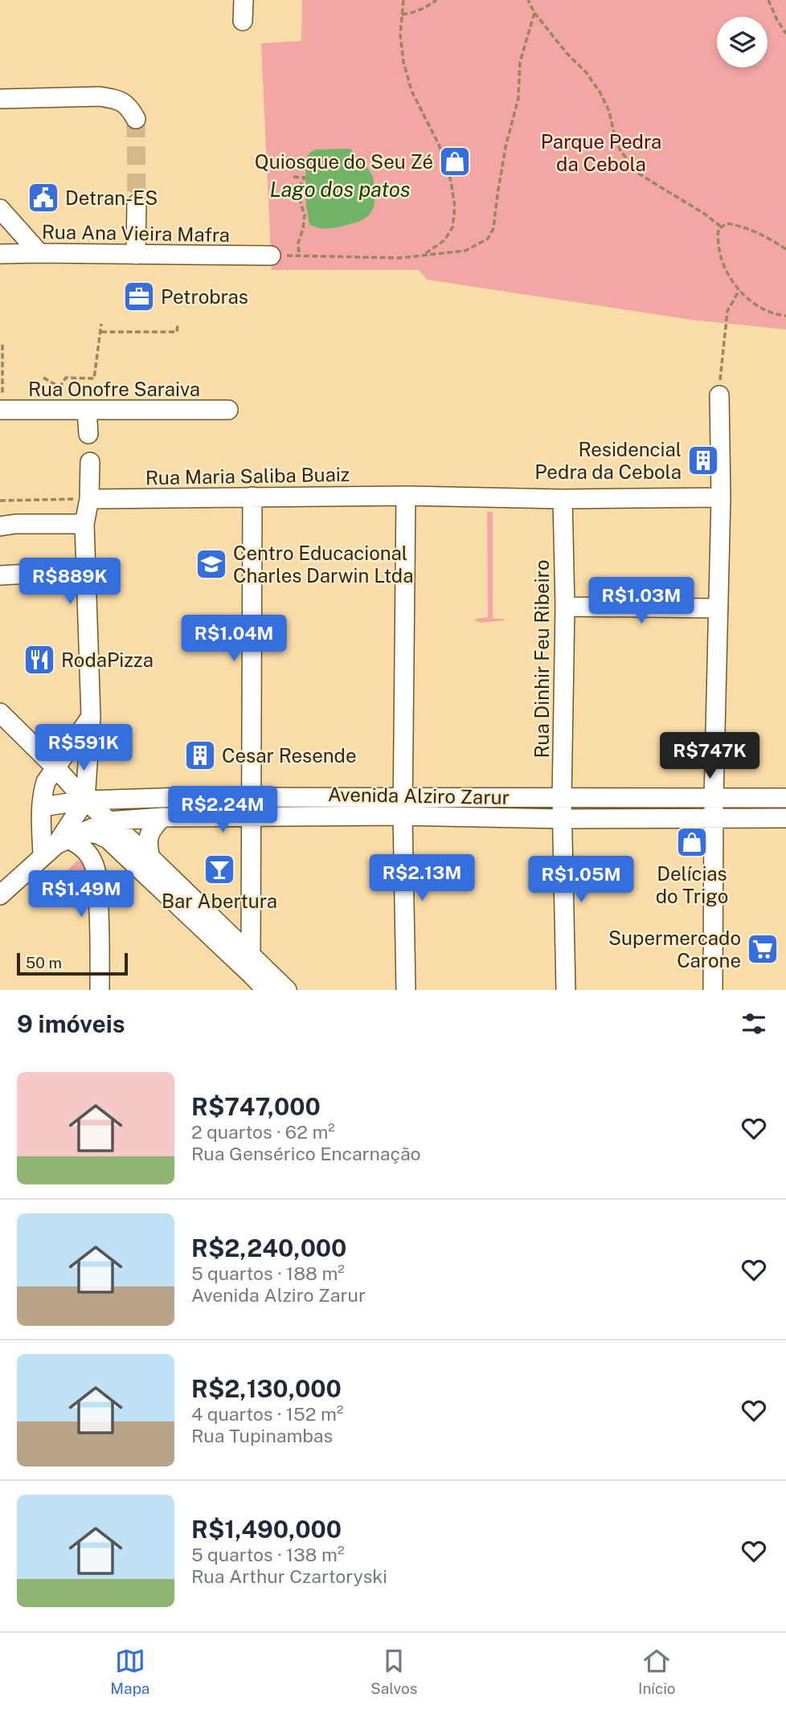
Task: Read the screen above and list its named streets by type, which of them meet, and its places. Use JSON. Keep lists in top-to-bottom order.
{
  "streets": {
    "street": [
      "Rua Ana Vieira Mafra",
      "Rua Onofre Saraiva",
      "Rua Maria Saliba Buaiz",
      "Rua Dinhir Feu Ribeiro",
      "Avenida Alziro Zarur"
    ]
  },
  "crossings": [
    ["Rua Maria Saliba Buaiz", "Rua Dinhir Feu Ribeiro"],
    ["Rua Dinhir Feu Ribeiro", "Avenida Alziro Zarur"]
  ],
  "water": ["Lago dos patos"],
  "parks": ["Parque Pedra da Cebola"],
  "places": {
    "shop": ["Quiosque do Seu Zé", "Delícias do Trigo"],
    "public building": ["Detran-ES"],
    "office": ["Petrobras"],
    "building": ["Residencial Pedra da Cebola", "Cesar Resende"],
    "school or university": ["Centro Educacional Charles Darwin Ltda"],
    "restaurant": ["RodaPizza"],
    "bar": ["Bar Abertura"],
    "supermarket": ["Supermercado Carone"]
  },
  "scale_bar": "50 m",
  "page": {
    "price": [
      "R$889K",
      "R$1.03M",
      "R$1.04M",
      "R$591K",
      "R$747K",
      "R$2.24M",
      "R$2.13M",
      "R$1.05M",
      "R$1.49M"
    ],
    "scale": "50 m",
    "heading": "9 imóveis",
    "list": [
      {
        "name": "R$747,000",
        "note": "2 quartos · 62 m² · Rua Gensérico Encarnação"
      },
      {
        "name": "R$2,240,000",
        "note": "5 quartos · 188 m² · Avenida Alziro Zarur"
      },
      {
        "name": "R$2,130,000",
        "note": "4 quartos · 152 m² · Rua Tupinambas"
      },
      {
        "name": "R$1,490,000",
        "note": "5 quartos · 138 m² · Rua Arthur Czartoryski"
      }
    ],
    "tabs": ["Mapa", "Salvos", "Início"]
  }
}
